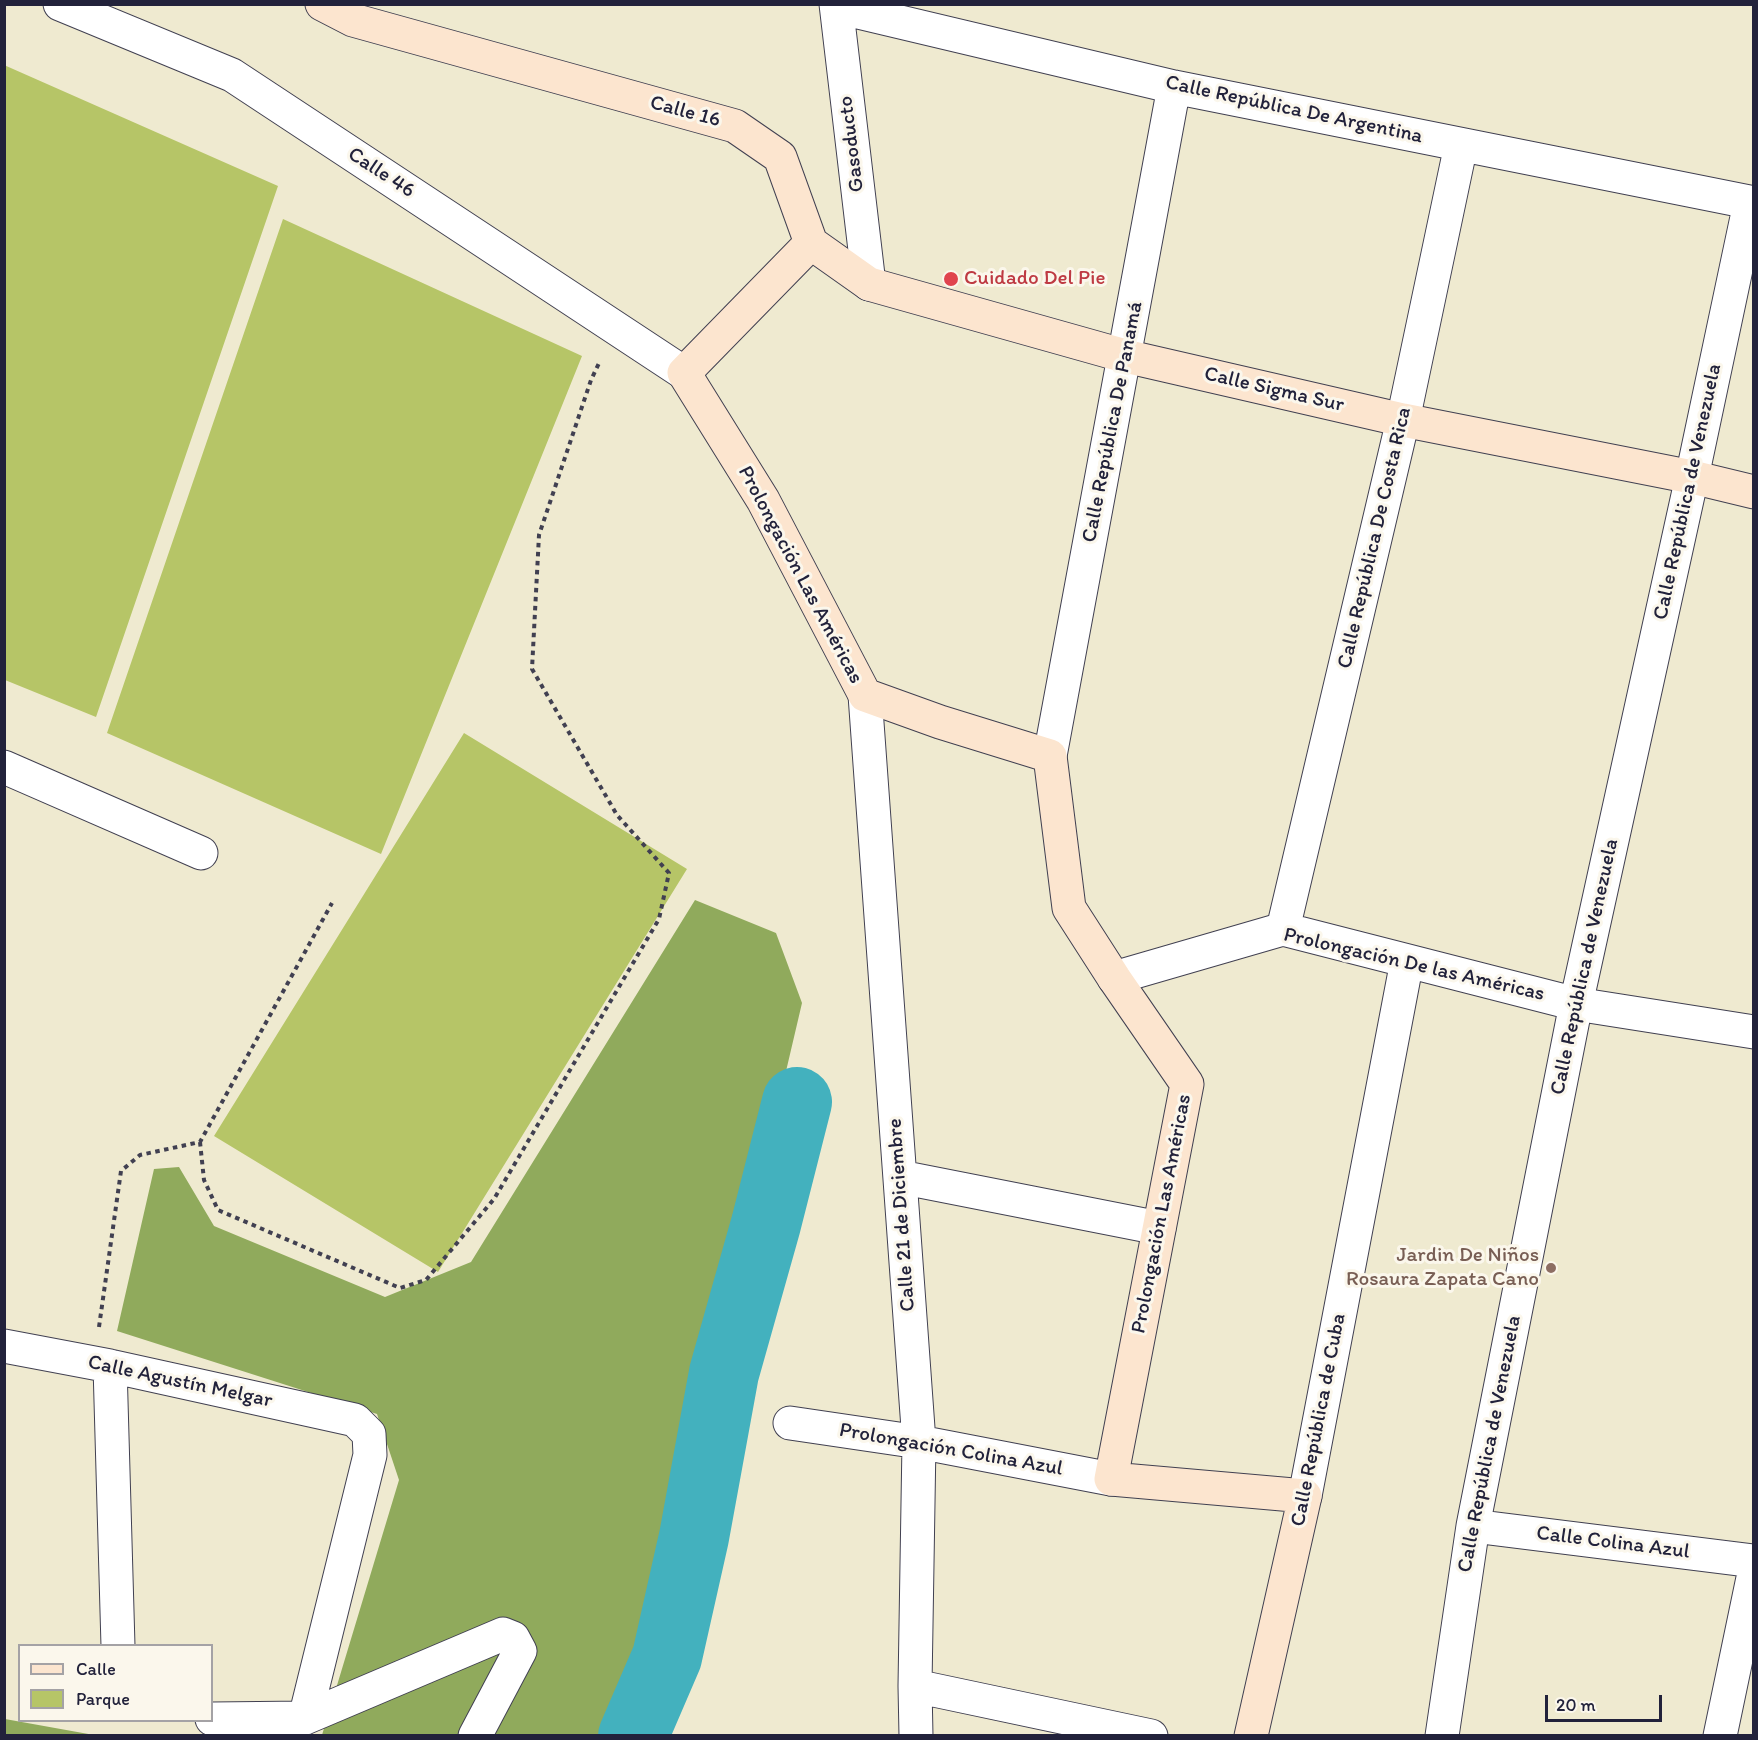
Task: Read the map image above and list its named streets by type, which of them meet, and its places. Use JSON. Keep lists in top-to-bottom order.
{
  "streets": {
    "main road": [
      "Calle 16",
      "Calle Sigma Sur",
      "Prolongación Las Américas",
      "Calle República de Cuba"
    ],
    "street": [
      "Calle República De Argentina",
      "Gasoducto",
      "Calle 46",
      "Calle República De Panamá",
      "Calle República de Venezuela",
      "Calle República De Costa Rica",
      "Prolongación De las Américas",
      "Calle 21 de Diciembre",
      "Calle Agustín Melgar",
      "Prolongación Colina Azul",
      "Calle Colina Azul"
    ]
  },
  "crossings": [
    ["Calle República De Argentina", "Gasoducto"],
    ["Calle República De Argentina", "Calle República De Panamá"],
    ["Calle República De Argentina", "Calle República de Venezuela"],
    ["Calle República De Argentina", "Calle República De Costa Rica"],
    ["Calle 16", "Calle Sigma Sur"],
    ["Gasoducto", "Calle Sigma Sur"],
    ["Calle 46", "Prolongación Las Américas"],
    ["Calle Sigma Sur", "Calle República De Panamá"],
    ["Calle Sigma Sur", "Calle República de Venezuela"],
    ["Calle Sigma Sur", "Calle República De Costa Rica"],
    ["Calle República De Panamá", "Prolongación Las Américas"],
    ["Calle República de Venezuela", "Prolongación De las Américas"],
    ["Calle República de Venezuela", "Calle Colina Azul"],
    ["Calle República De Costa Rica", "Prolongación De las Américas"],
    ["Prolongación Las Américas", "Prolongación De las Américas"],
    ["Prolongación Las Américas", "Calle 21 de Diciembre"],
    ["Prolongación Las Américas", "Prolongación Colina Azul"],
    ["Prolongación De las Américas", "Calle República de Cuba"],
    ["Calle 21 de Diciembre", "Prolongación Colina Azul"]
  ],
  "places": ["Cuidado Del Pie", "Jardin De Niños Rosaura Zapata Cano"],
  "legend": ["Calle", "Parque"],
  "scale_bar": "20 m"
}
